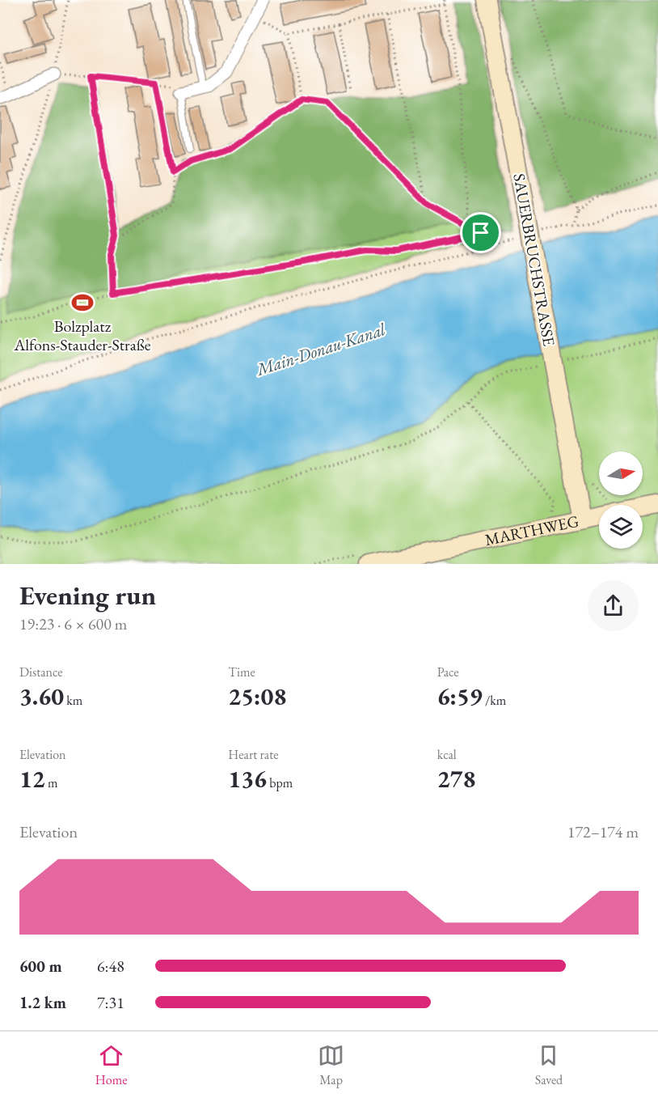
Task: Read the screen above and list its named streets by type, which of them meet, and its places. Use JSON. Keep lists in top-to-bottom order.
{
  "streets": {
    "street": ["SAUERBRUCHSTRASSE", "MARTHWEG"]
  },
  "crossings": [
    ["SAUERBRUCHSTRASSE", "MARTHWEG"]
  ],
  "water": ["Main-Donau-Kanal"],
  "places": {
    "sports": ["Bolzplatz Alfons-Stauder-Straße"]
  },
  "north": "right",
  "page": {
    "heading": ["Evening run", "19:23 · 6 × 600 m"],
    "stats": [
      ["Distance", "3.60 km"],
      ["Time", "25:08"],
      ["Pace", "6:59 /km"],
      ["Elevation", "12 m"],
      ["Heart rate", "136 bpm"],
      ["kcal", "278"]
    ],
    "chart": ["Elevation", "172–174 m"],
    "list": [
      {
        "name": "600 m",
        "note": "6:48"
      },
      {
        "name": "1.2 km",
        "note": "7:31"
      }
    ],
    "tabs": ["Home", "Map", "Saved"]
  }
}
